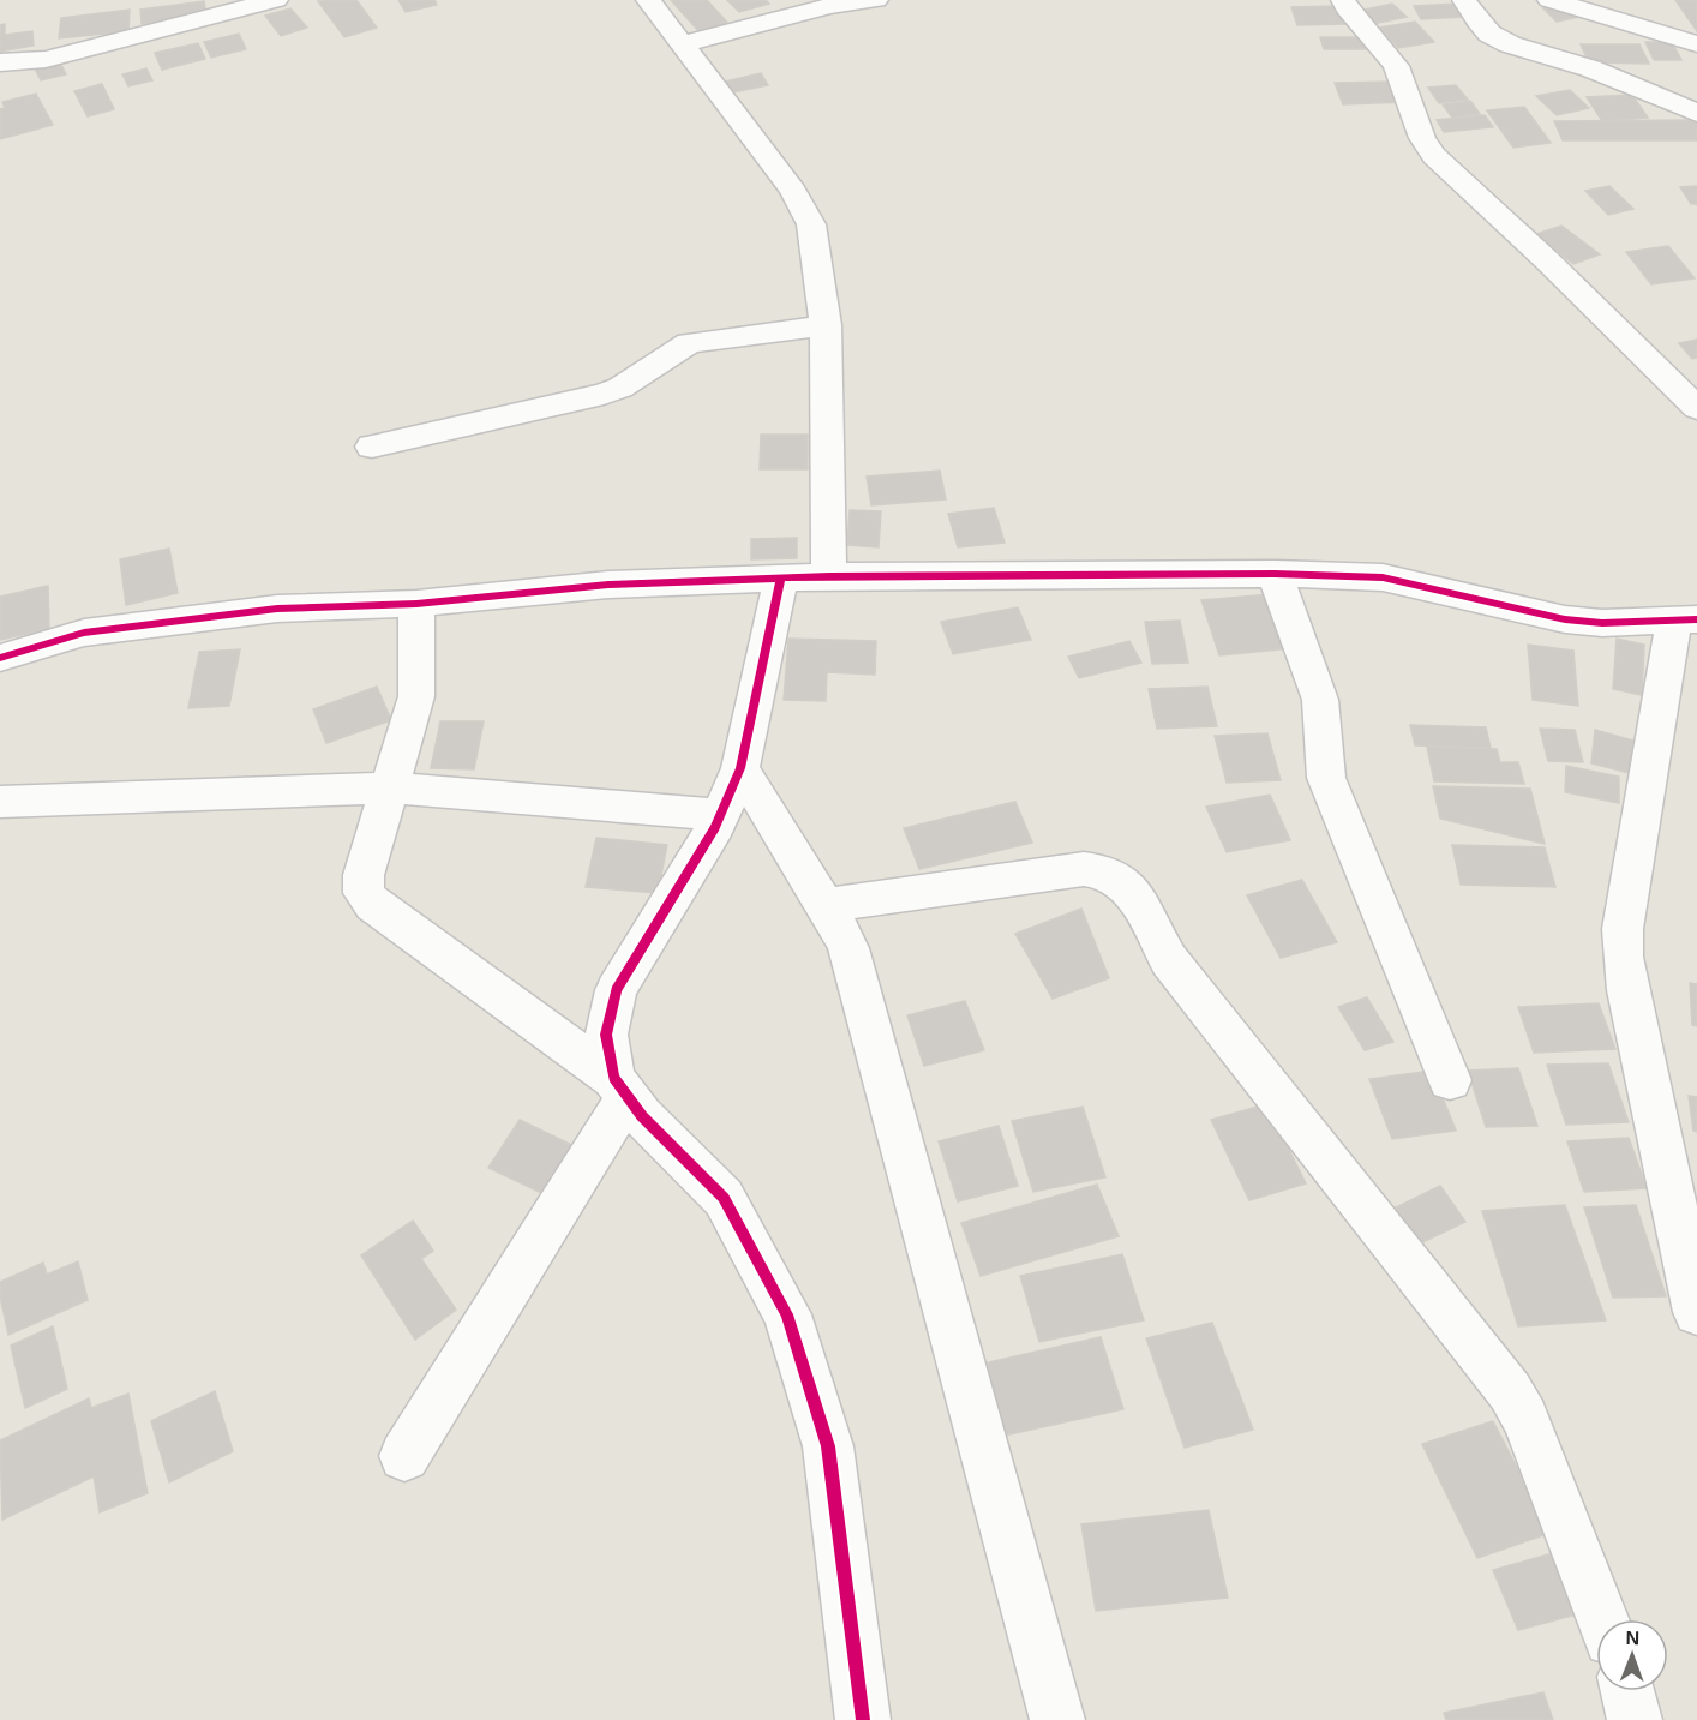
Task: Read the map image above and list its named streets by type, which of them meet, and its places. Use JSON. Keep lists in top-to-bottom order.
{
  "north": "top"
}
